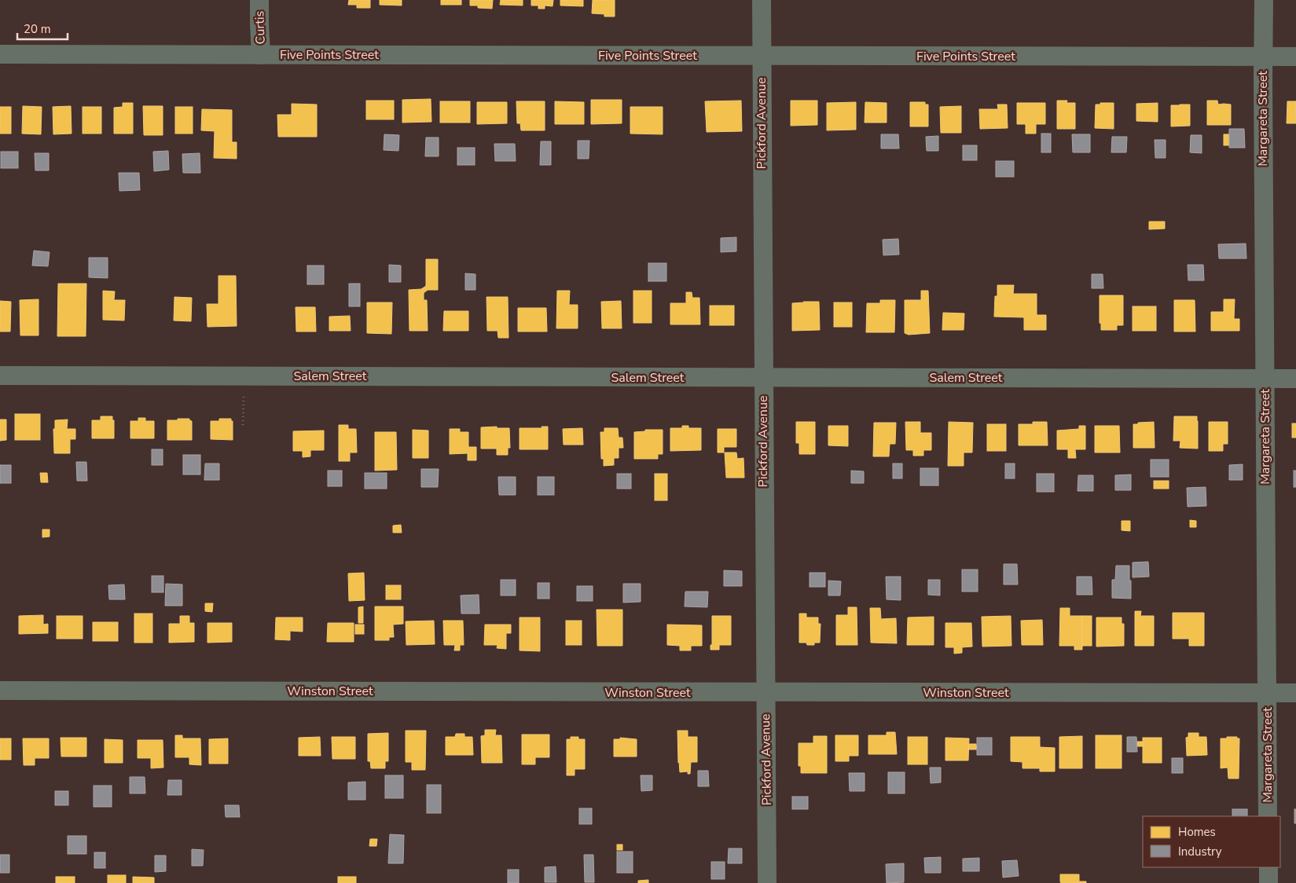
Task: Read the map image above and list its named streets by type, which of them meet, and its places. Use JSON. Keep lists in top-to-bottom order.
{
  "streets": {
    "street": [
      "Curtis",
      "Five Points Street",
      "Margareta Street",
      "Pickford Avenue",
      "Salem Street",
      "Winston Street"
    ]
  },
  "crossings": [
    ["Curtis", "Five Points Street"],
    ["Five Points Street", "Margareta Street"],
    ["Five Points Street", "Pickford Avenue"],
    ["Margareta Street", "Salem Street"],
    ["Margareta Street", "Winston Street"],
    ["Pickford Avenue", "Salem Street"],
    ["Pickford Avenue", "Winston Street"]
  ],
  "legend": ["Homes", "Industry"],
  "scale_bar": "20 m"
}
